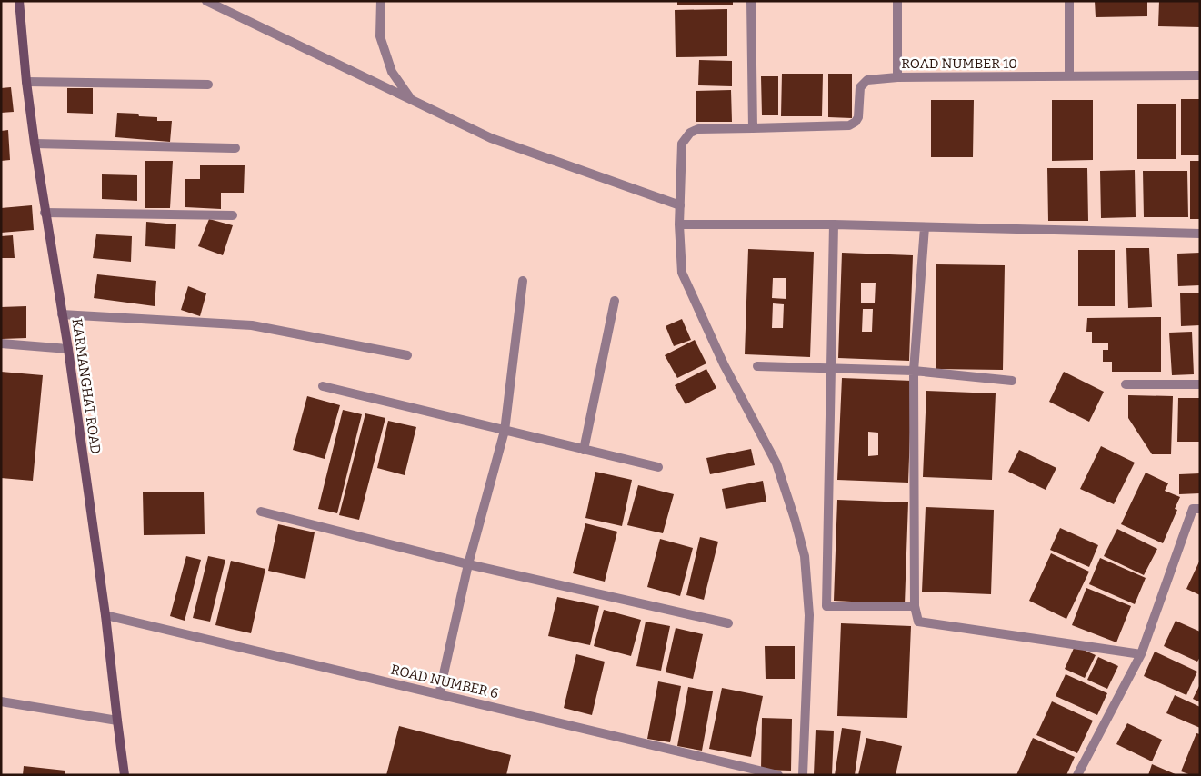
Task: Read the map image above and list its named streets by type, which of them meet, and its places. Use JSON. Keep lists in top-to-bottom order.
{
  "streets": {
    "main road": ["KARMANGHAT ROAD"],
    "street": ["ROAD NUMBER 10", "ROAD NUMBER 6"]
  },
  "crossings": [
    ["KARMANGHAT ROAD", "ROAD NUMBER 6"]
  ]
}
